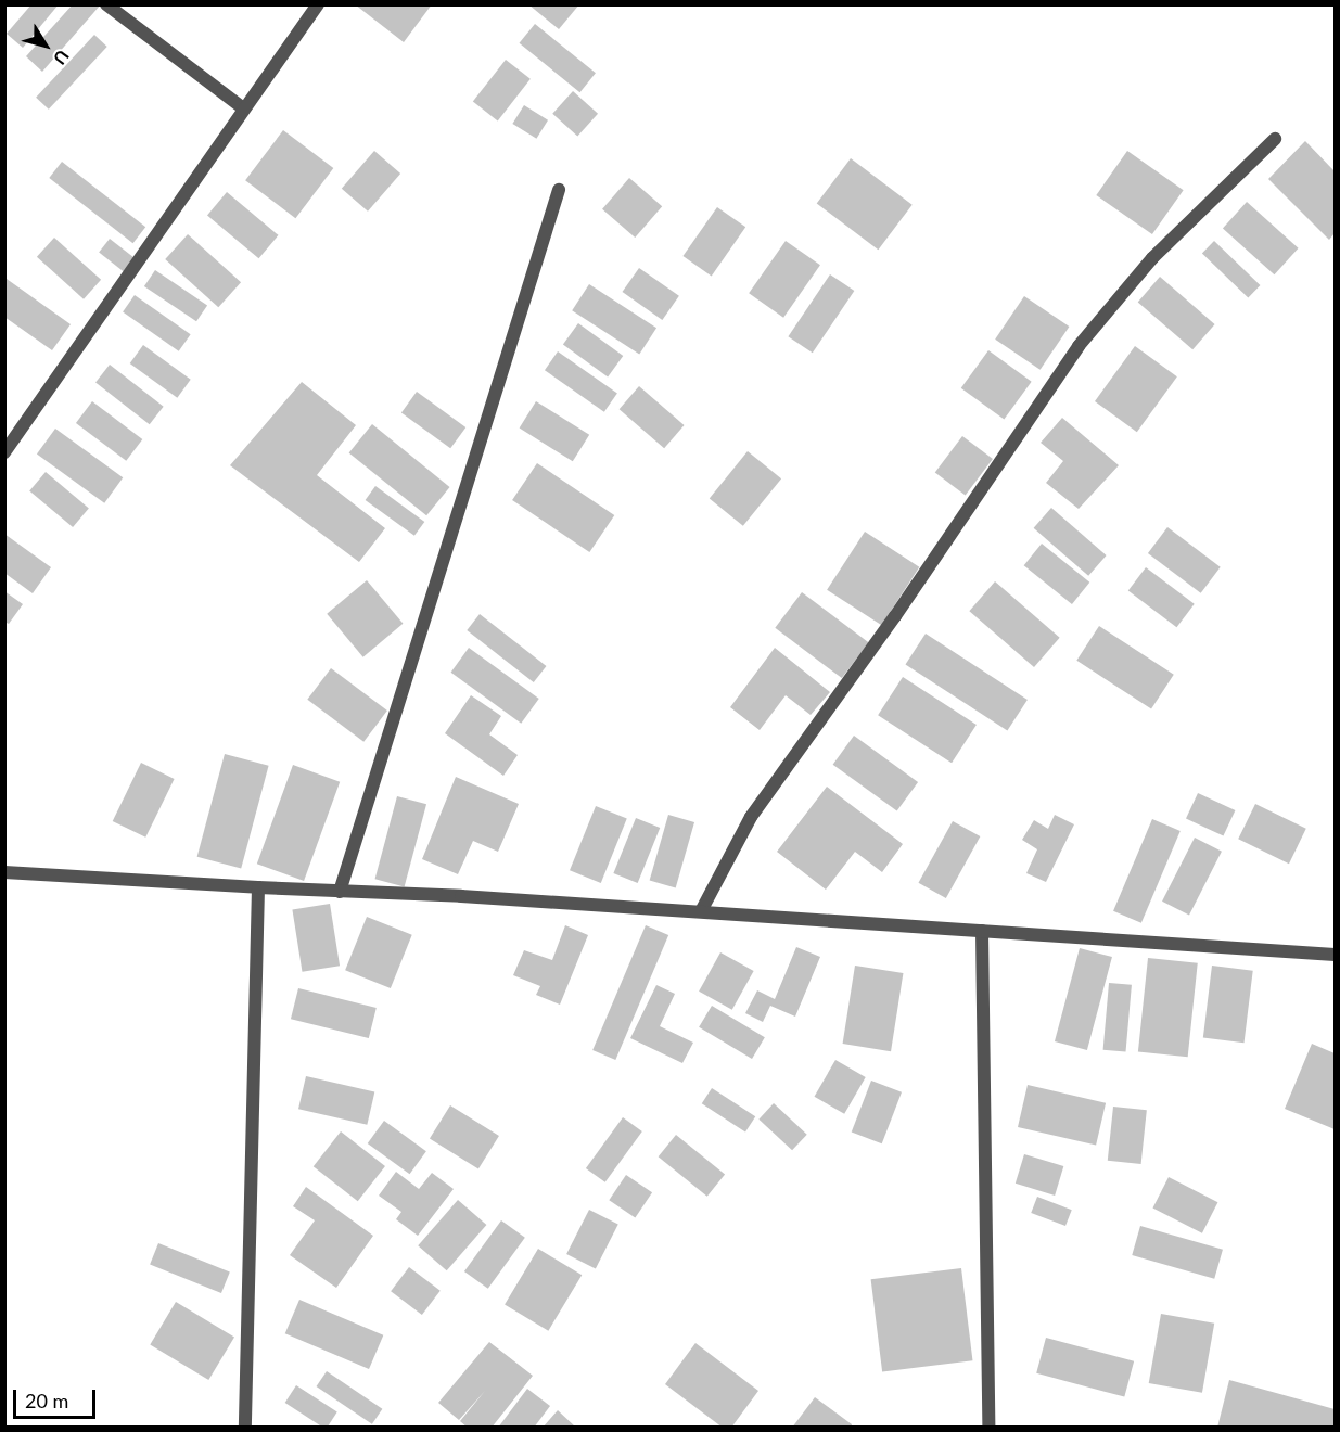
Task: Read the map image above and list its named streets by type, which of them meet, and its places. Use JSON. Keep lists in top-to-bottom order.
{
  "scale_bar": "20 m",
  "north": "bottom right"
}
